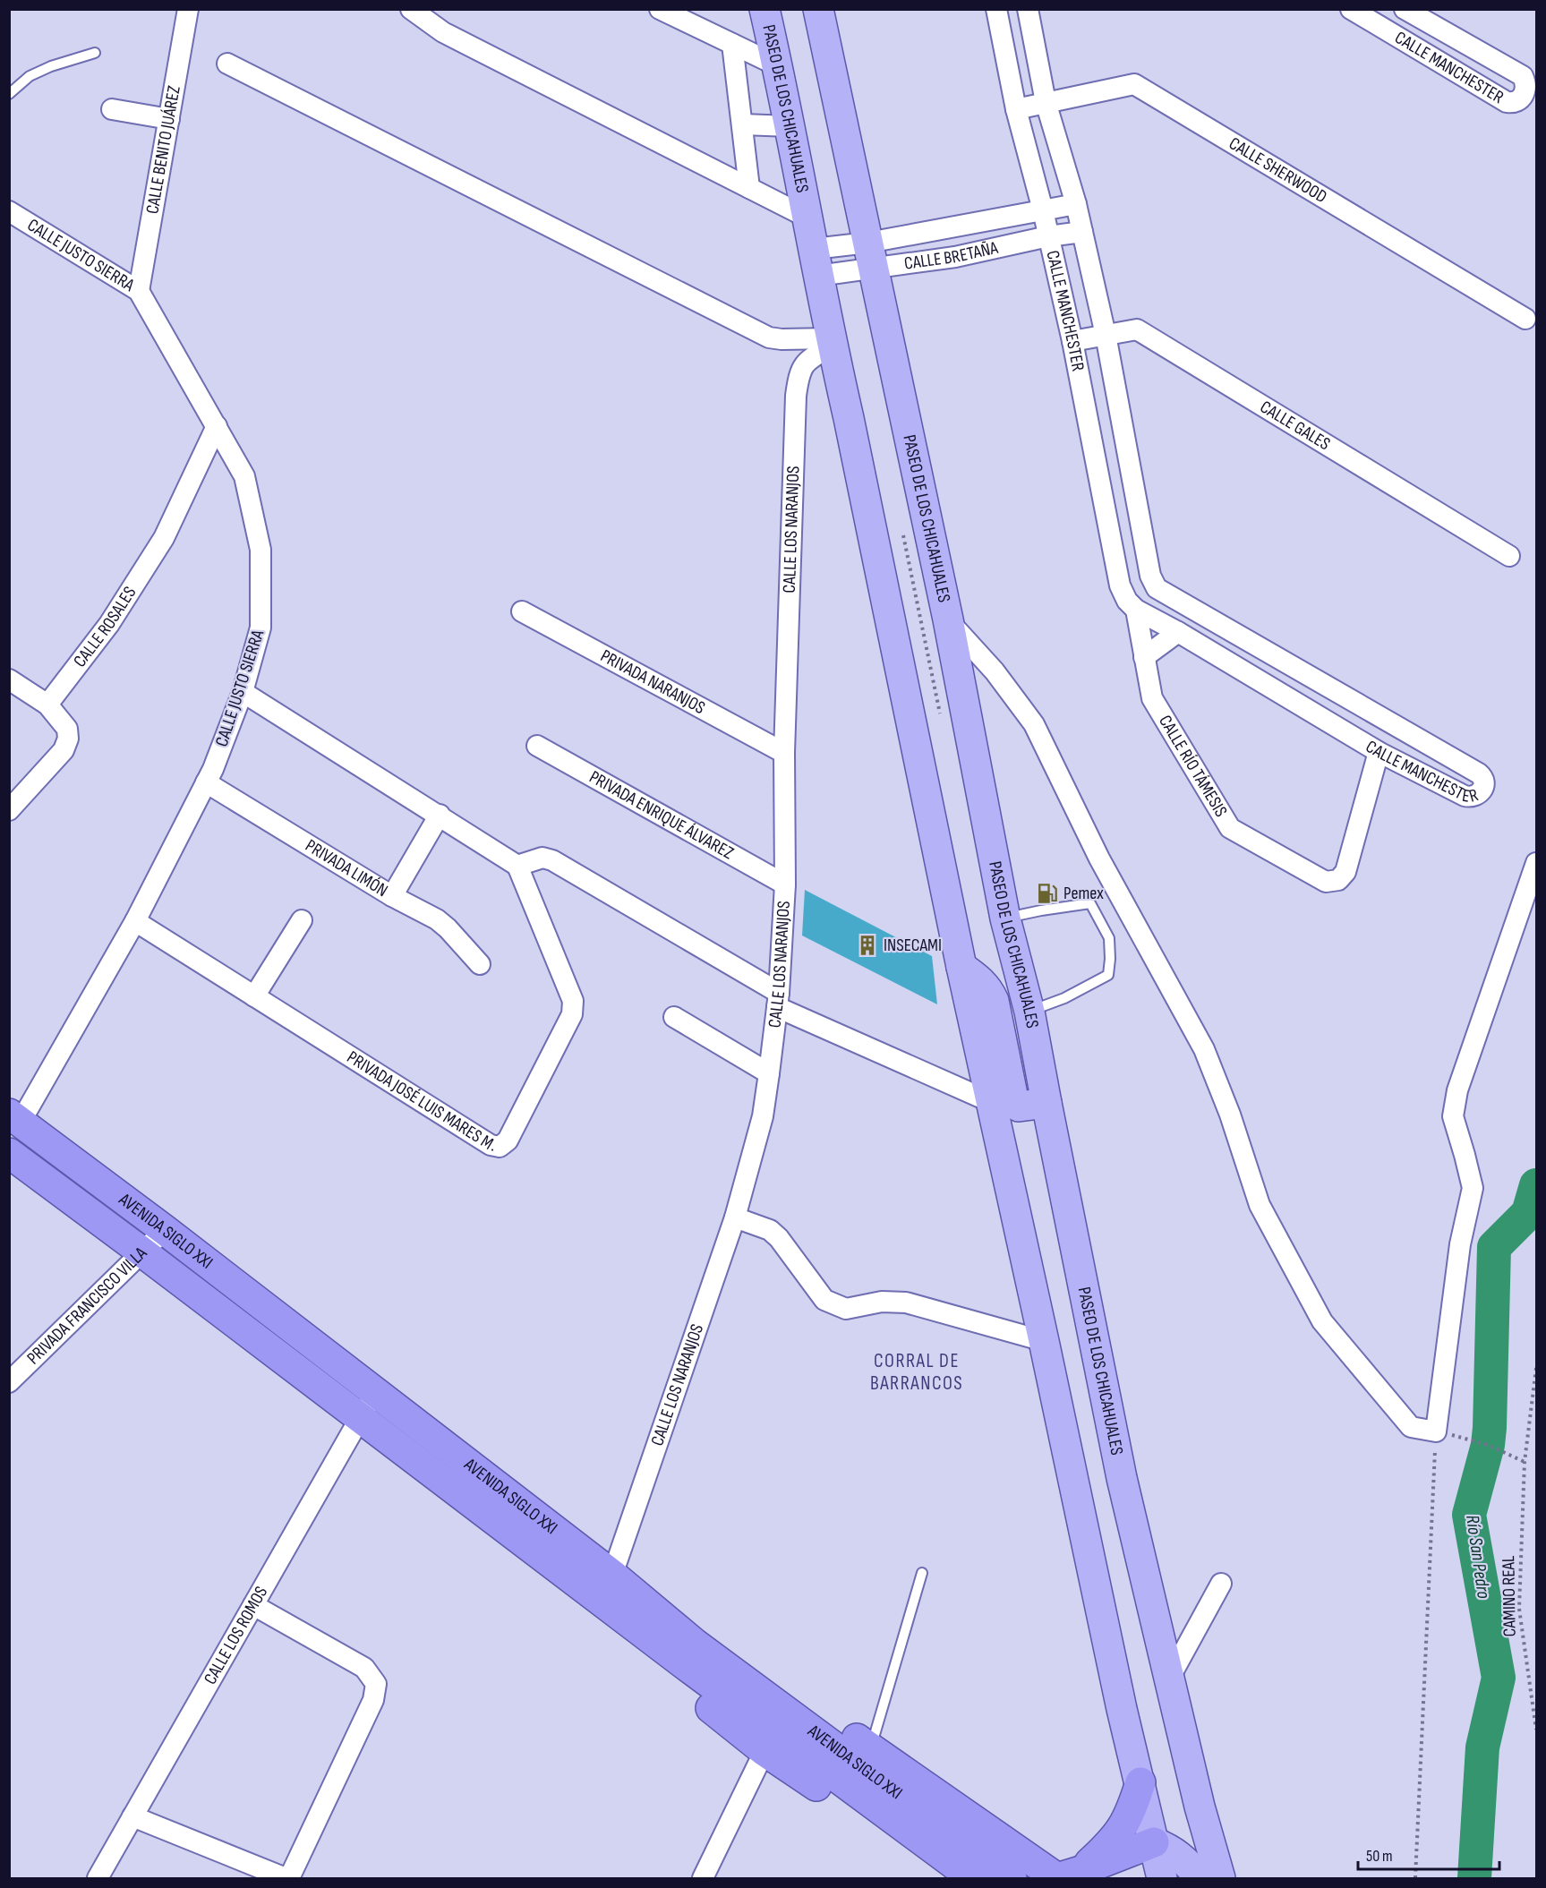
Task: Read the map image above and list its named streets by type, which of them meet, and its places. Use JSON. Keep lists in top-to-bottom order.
{
  "streets": {
    "highway": ["AVENIDA SIGLO XXI"],
    "main road": ["PASEO DE LOS CHICAHUALES"],
    "street": [
      "CALLE MANCHESTER",
      "CALLE BENITO JUÁREZ",
      "CALLE SHERWOOD",
      "CALLE JUSTO SIERRA",
      "CALLE BRETAÑA",
      "CALLE GALES",
      "CALLE LOS NARANJOS",
      "CALLE ROSALES",
      "PRIVADA NARANJOS",
      "CALLE RÍO TÁMESIS",
      "PRIVADA ENRIQUE ÁLVAREZ",
      "PRIVADA LIMÓN",
      "PRIVADA JOSÉ LUIS MARES M.",
      "PRIVADA FRANCISCO VILLA",
      "CALLE LOS ROMOS"
    ],
    "path": ["CAMINO REAL"]
  },
  "crossings": [
    ["CALLE MANCHESTER", "CALLE SHERWOOD"],
    ["CALLE MANCHESTER", "CALLE BRETAÑA"],
    ["CALLE MANCHESTER", "CALLE GALES"],
    ["CALLE MANCHESTER", "CALLE RÍO TÁMESIS"],
    ["PASEO DE LOS CHICAHUALES", "CALLE BRETAÑA"],
    ["PASEO DE LOS CHICAHUALES", "CALLE LOS NARANJOS"],
    ["CALLE BENITO JUÁREZ", "CALLE JUSTO SIERRA"],
    ["CALLE JUSTO SIERRA", "CALLE ROSALES"],
    ["CALLE JUSTO SIERRA", "PRIVADA LIMÓN"],
    ["CALLE JUSTO SIERRA", "PRIVADA JOSÉ LUIS MARES M."],
    ["CALLE JUSTO SIERRA", "AVENIDA SIGLO XXI"],
    ["CALLE LOS NARANJOS", "PRIVADA NARANJOS"],
    ["CALLE LOS NARANJOS", "PRIVADA ENRIQUE ÁLVAREZ"],
    ["CALLE LOS NARANJOS", "AVENIDA SIGLO XXI"],
    ["AVENIDA SIGLO XXI", "PRIVADA FRANCISCO VILLA"],
    ["AVENIDA SIGLO XXI", "CALLE LOS ROMOS"]
  ],
  "districts": ["CORRAL DE BARRANCOS"],
  "water": ["Río San Pedro"],
  "places": {
    "fuel station": ["Pemex"],
    "building": ["INSECAMI"]
  },
  "scale_bar": "50 m"
}
